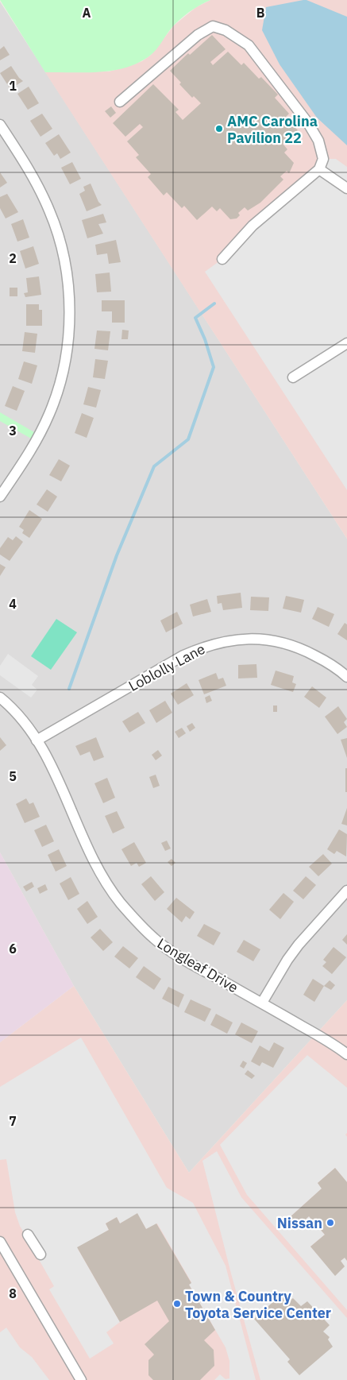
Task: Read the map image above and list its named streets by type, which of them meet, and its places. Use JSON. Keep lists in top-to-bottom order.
{
  "streets": {
    "street": ["Loblolly Lane", "Longleaf Drive"]
  },
  "crossings": [
    ["Loblolly Lane", "Longleaf Drive"]
  ],
  "places": ["AMC Carolina Pavilion 22", "Nissan", "Town & Country Toyota Service Center"],
  "grid": {
    "columns": ["A", "B"],
    "rows": [
      "1",
      "2",
      "3",
      "4",
      "5",
      "6",
      "7",
      "8"
    ]
  }
}
